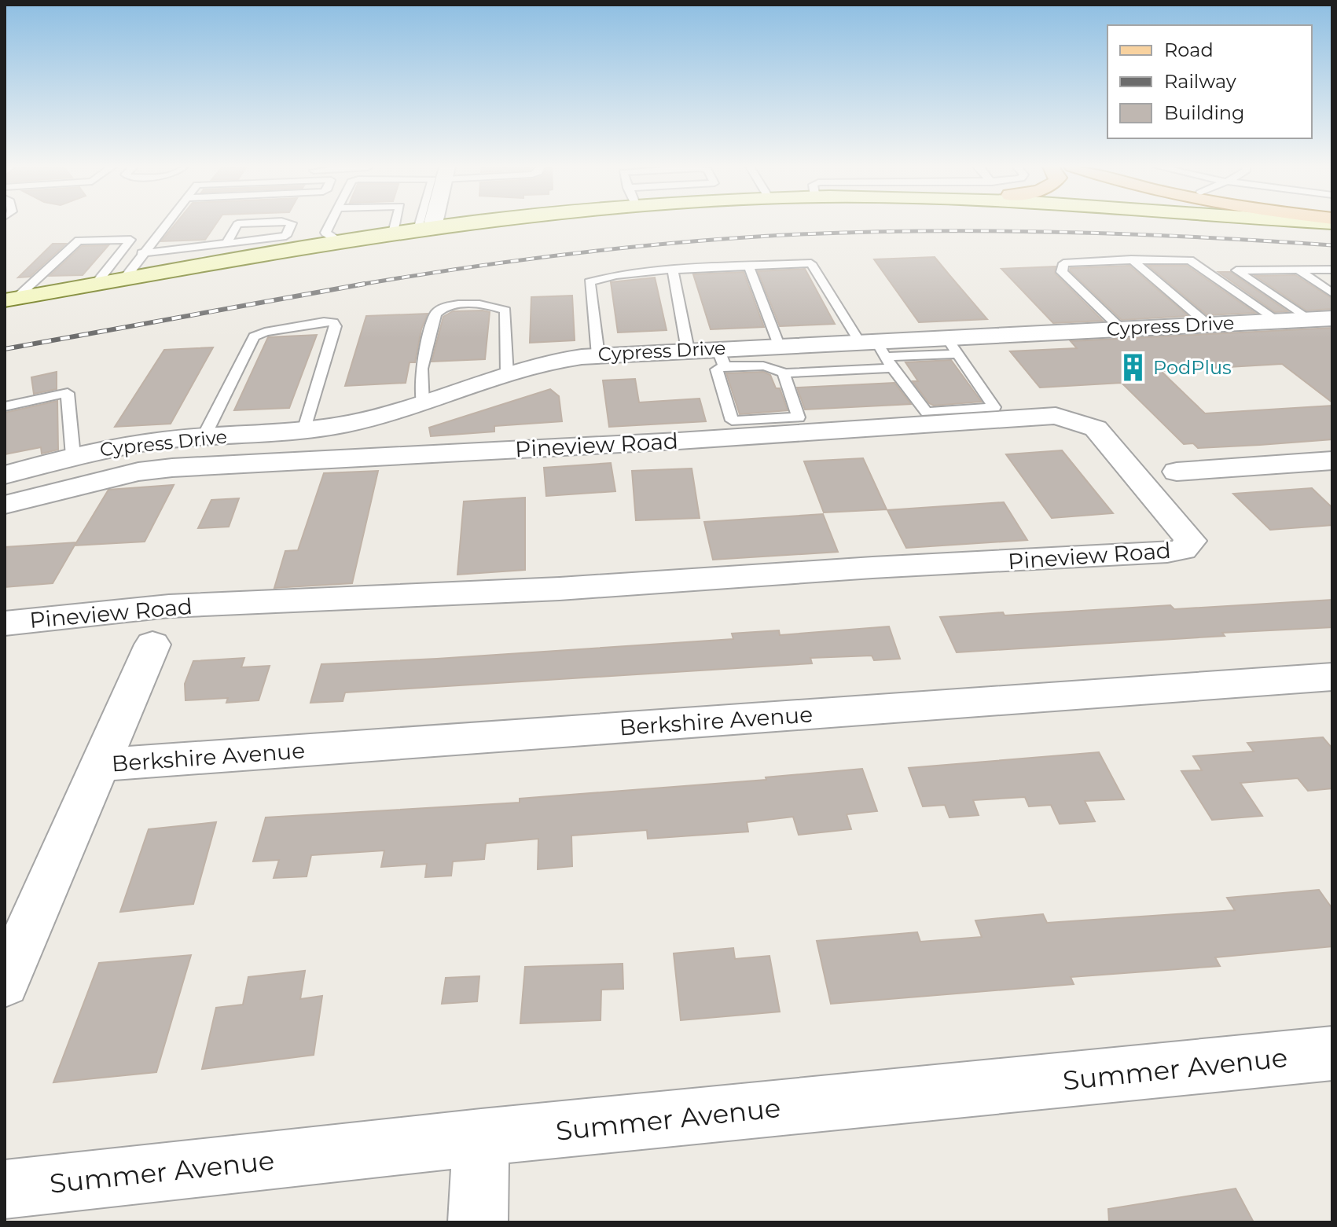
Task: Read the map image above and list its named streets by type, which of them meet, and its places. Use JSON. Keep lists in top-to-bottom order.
{
  "streets": {
    "street": [
      "Cypress Drive",
      "Pineview Road",
      "Berkshire Avenue",
      "Summer Avenue"
    ]
  },
  "places": {
    "building": ["PodPlus"]
  },
  "legend": ["Road", "Railway", "Building"]
}
